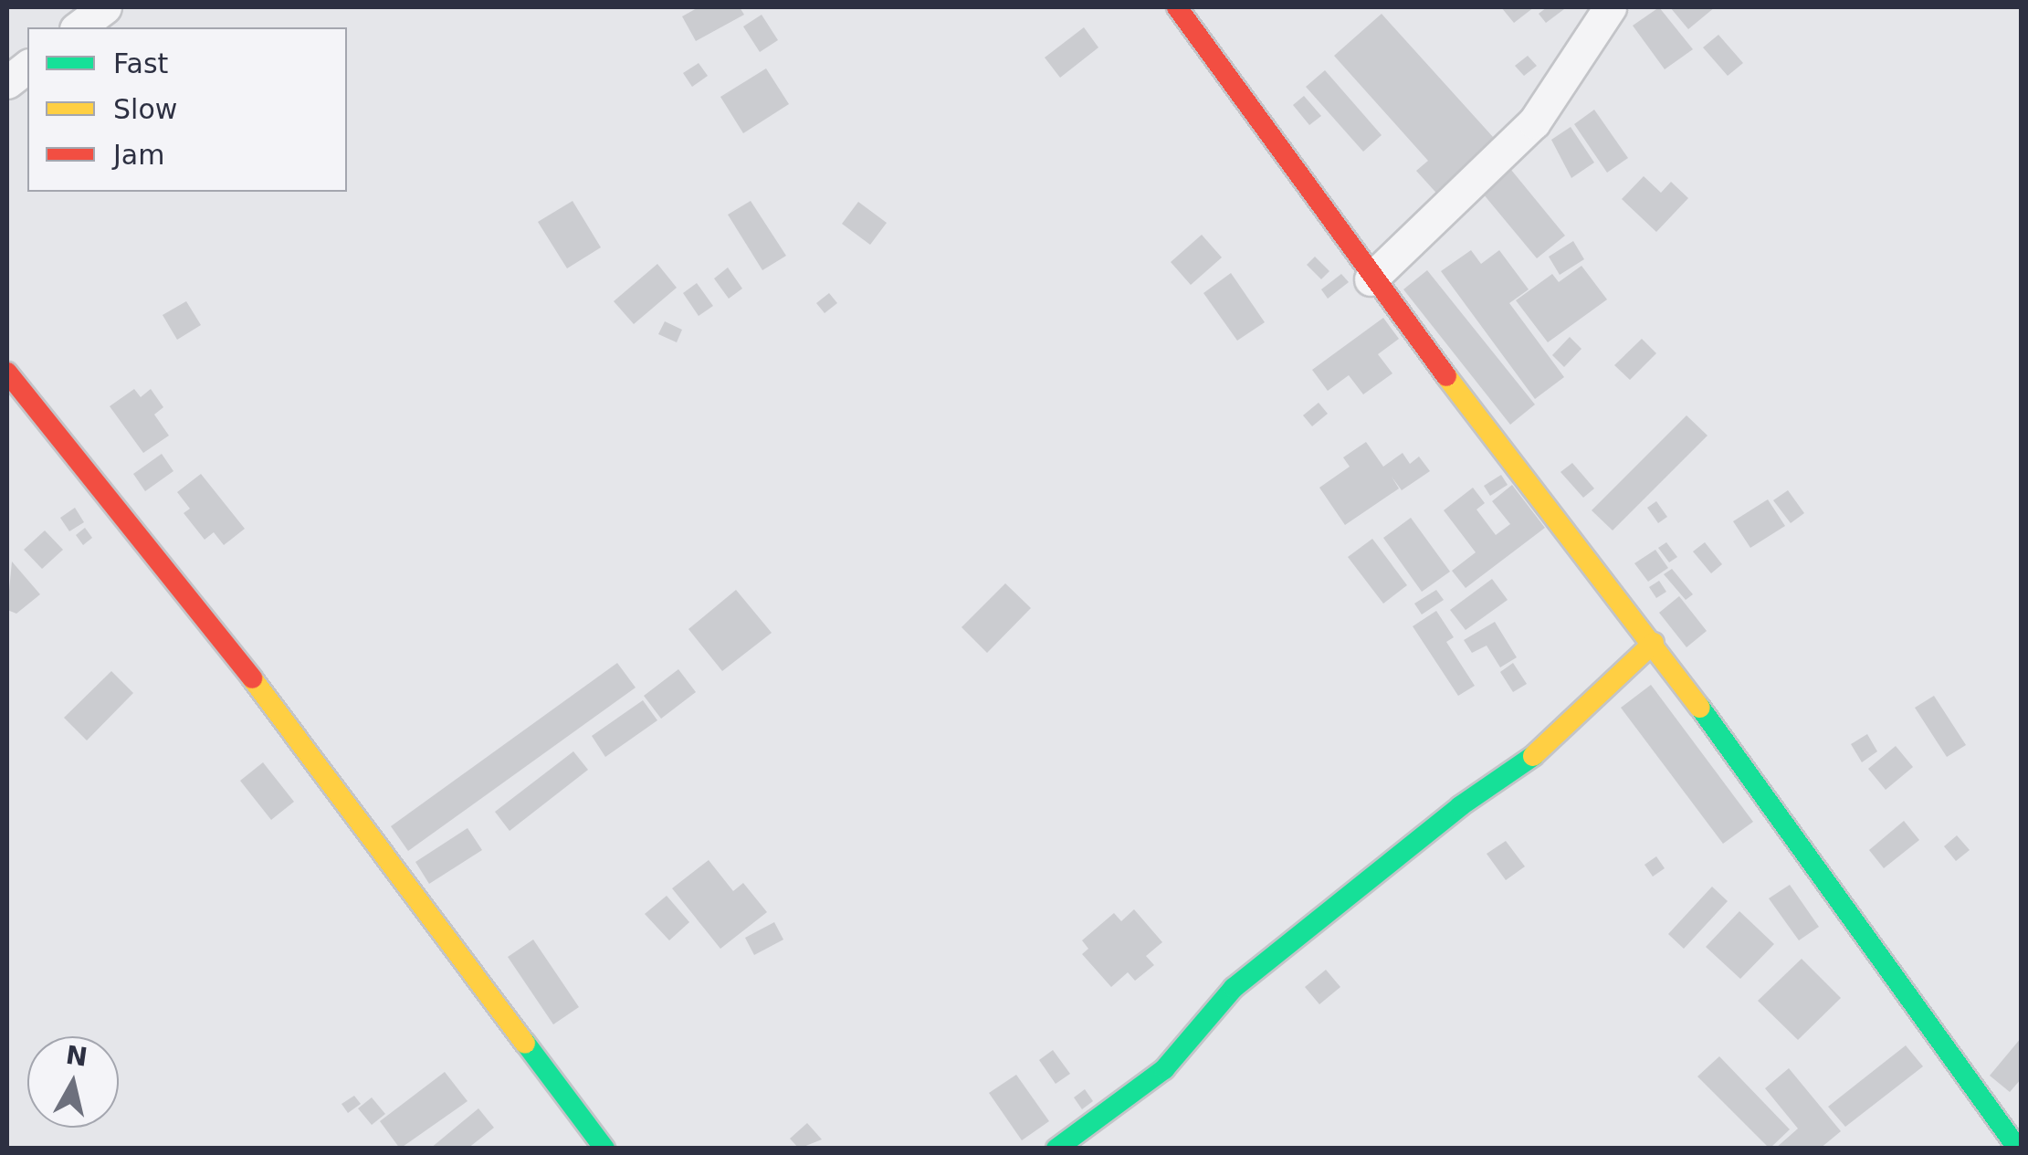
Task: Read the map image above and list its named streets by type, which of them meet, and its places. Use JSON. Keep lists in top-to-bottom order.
{
  "legend": ["Fast", "Slow", "Jam"],
  "north": "top"
}
